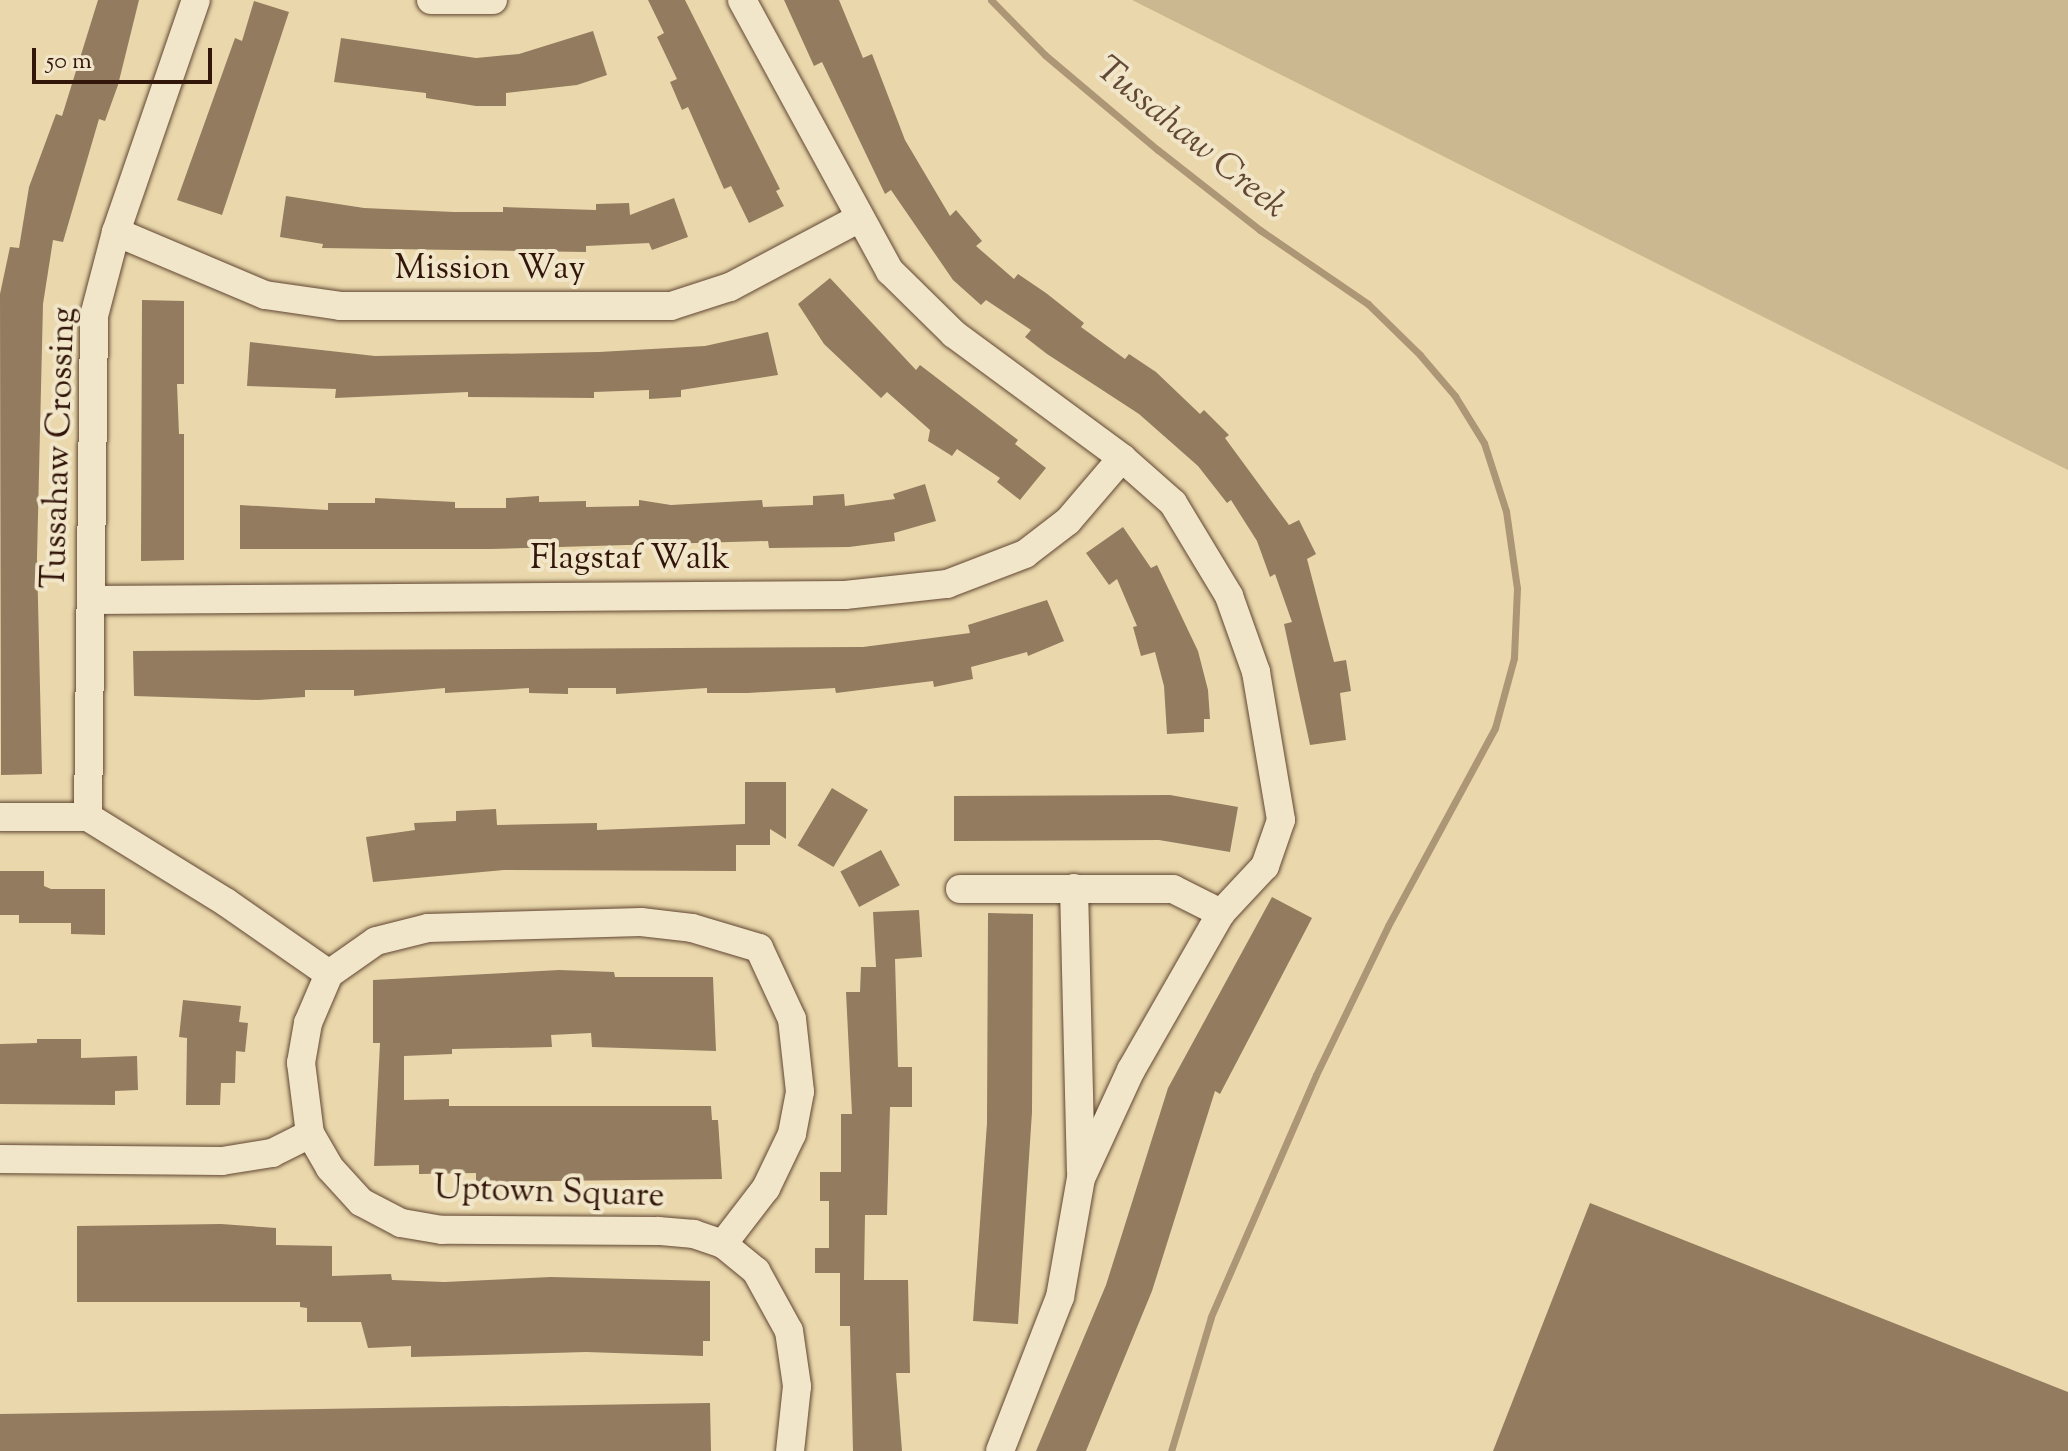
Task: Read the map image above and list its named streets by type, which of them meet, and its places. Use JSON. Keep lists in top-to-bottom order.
{
  "streets": {
    "street": [
      "Mission Way",
      "Tussahaw Crossing",
      "Flagstaf Walk",
      "Uptown Square"
    ]
  },
  "crossings": [
    ["Mission Way", "Tussahaw Crossing"],
    ["Tussahaw Crossing", "Flagstaf Walk"]
  ],
  "water": ["Tussahaw Creek"],
  "scale_bar": "50 m"
}
